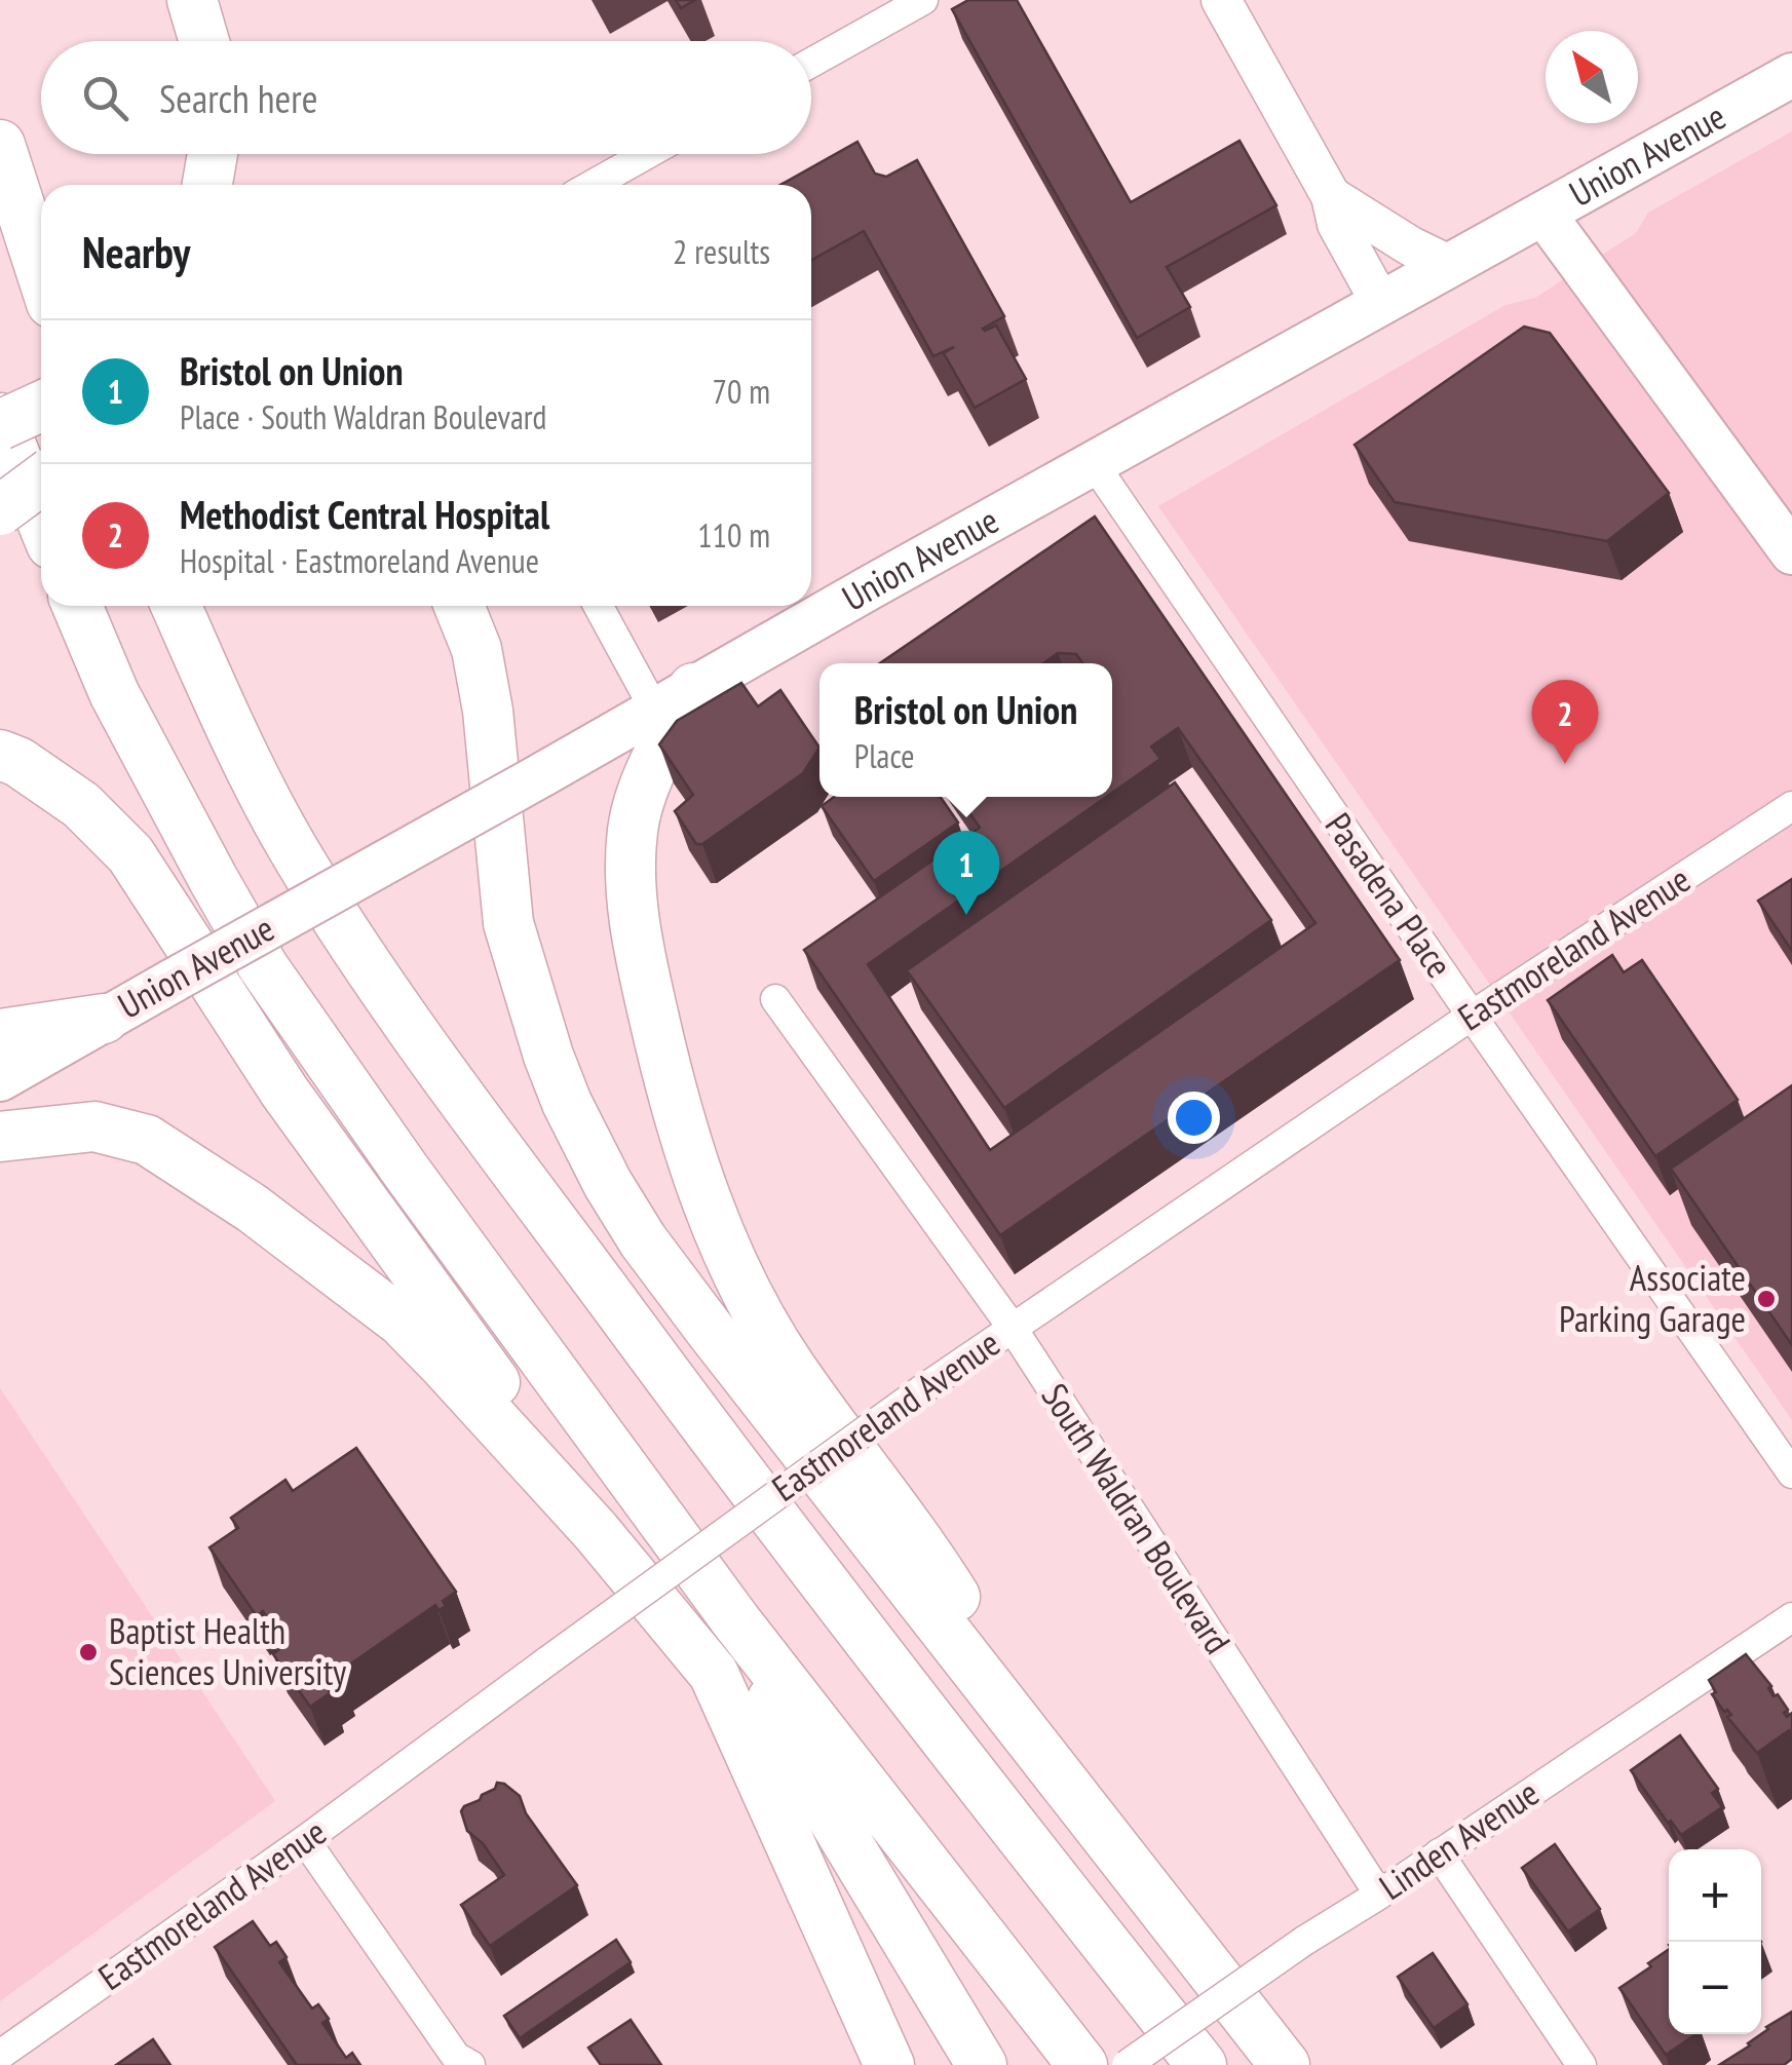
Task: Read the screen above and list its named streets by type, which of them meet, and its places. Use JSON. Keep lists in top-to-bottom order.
{
  "streets": {
    "main road": ["Union Avenue"],
    "street": [
      "Pasadena Place",
      "Eastmoreland Avenue",
      "South Waldran Boulevard",
      "Linden Avenue"
    ]
  },
  "crossings": [
    ["Union Avenue", "Pasadena Place"],
    ["Pasadena Place", "Eastmoreland Avenue"],
    ["Eastmoreland Avenue", "South Waldran Boulevard"],
    ["South Waldran Boulevard", "Linden Avenue"]
  ],
  "places": ["Associate Parking Garage", "Baptist Health Sciences University"],
  "north": "top left",
  "page": {
    "search": "Search here",
    "heading": ["Nearby", "2 results"],
    "list": [
      {
        "mark": "1",
        "name": "Bristol on Union",
        "note": "Place · South Waldran Boulevard",
        "value": "70 m"
      },
      {
        "mark": "2",
        "name": "Methodist Central Hospital",
        "note": "Hospital · Eastmoreland Avenue",
        "value": "110 m"
      }
    ],
    "popup": ["Bristol on Union", "Place"],
    "pins": ["2", "1"],
    "map_buttons": ["+", "−"]
  }
}
